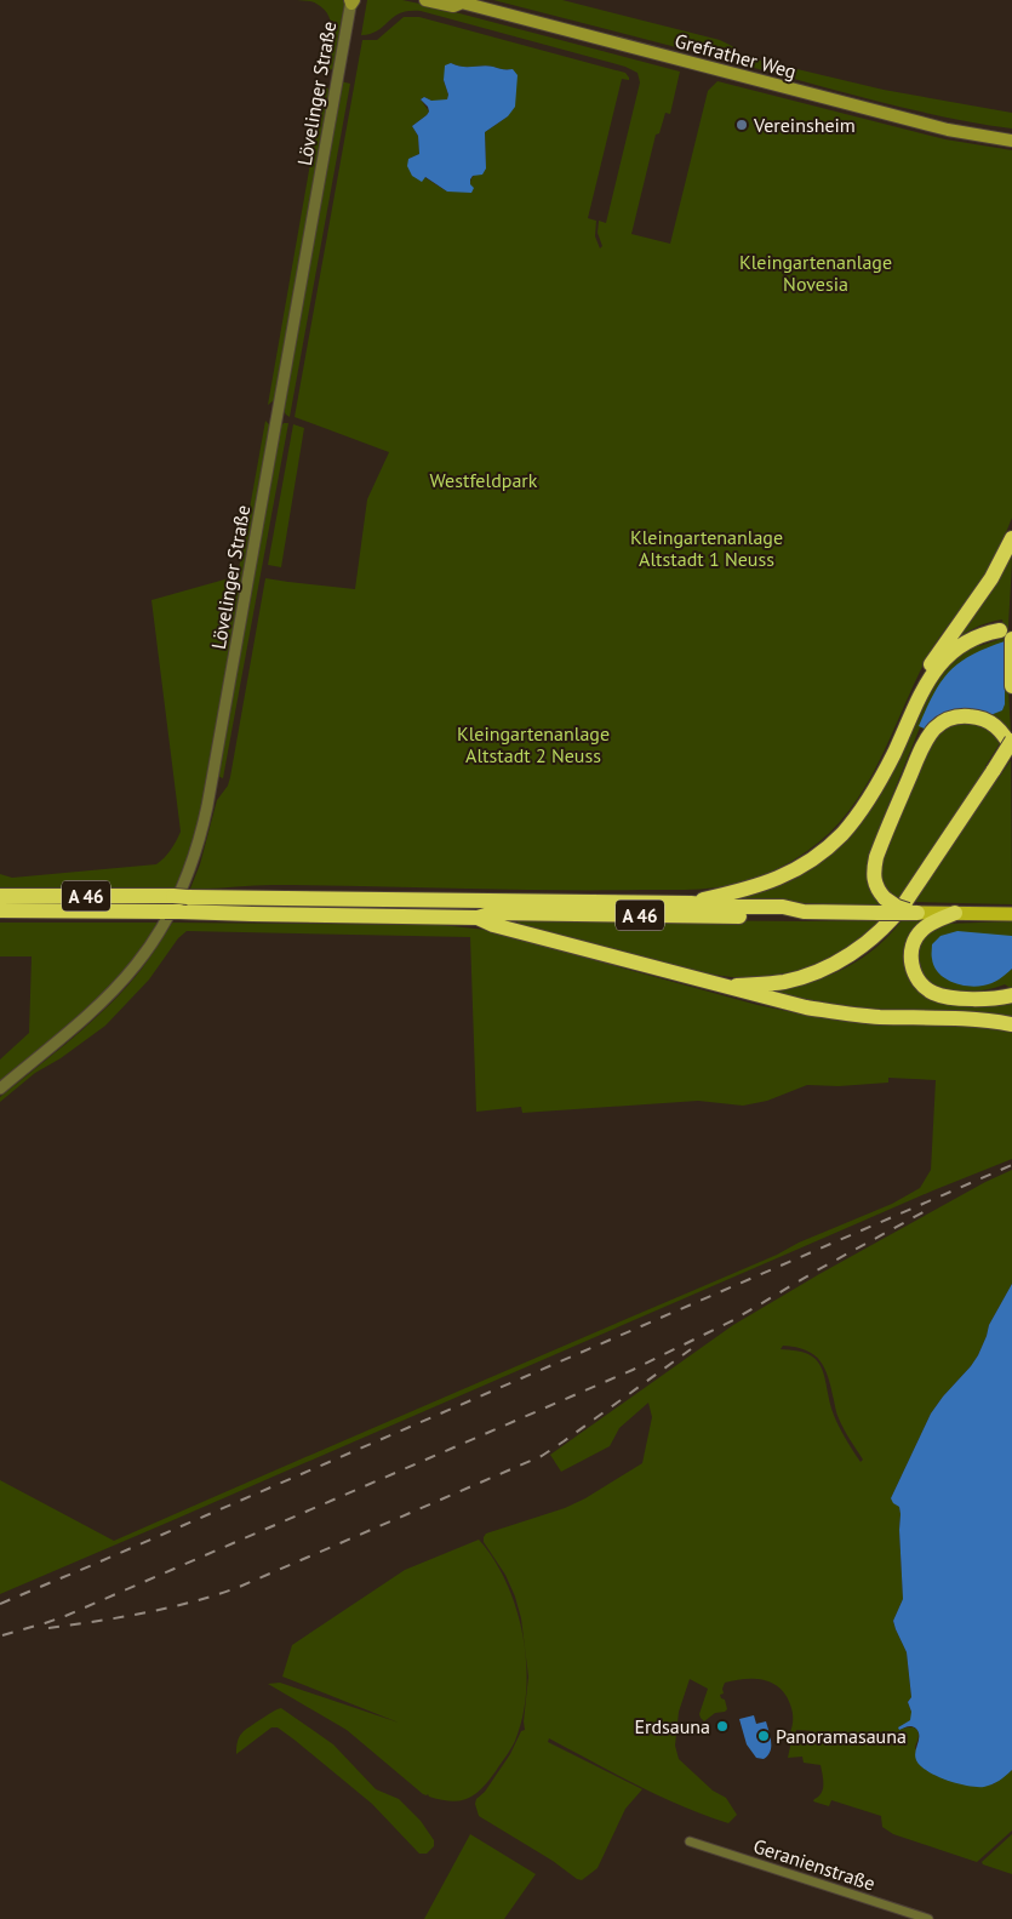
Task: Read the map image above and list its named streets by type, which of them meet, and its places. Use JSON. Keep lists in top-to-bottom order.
{
  "streets": {
    "highway": ["A 46"],
    "main road": ["Grefrather Weg"],
    "street": ["Lövelinger Straße", "Geranienstraße"]
  },
  "parks": [
    "Kleingartenanlage Novesia",
    "Westfeldpark",
    "Kleingartenanlage Altstadt 1 Neuss",
    "Kleingartenanlage Altstadt 2 Neuss"
  ],
  "places": ["Vereinsheim", "Erdsauna", "Panoramasauna"]
}
